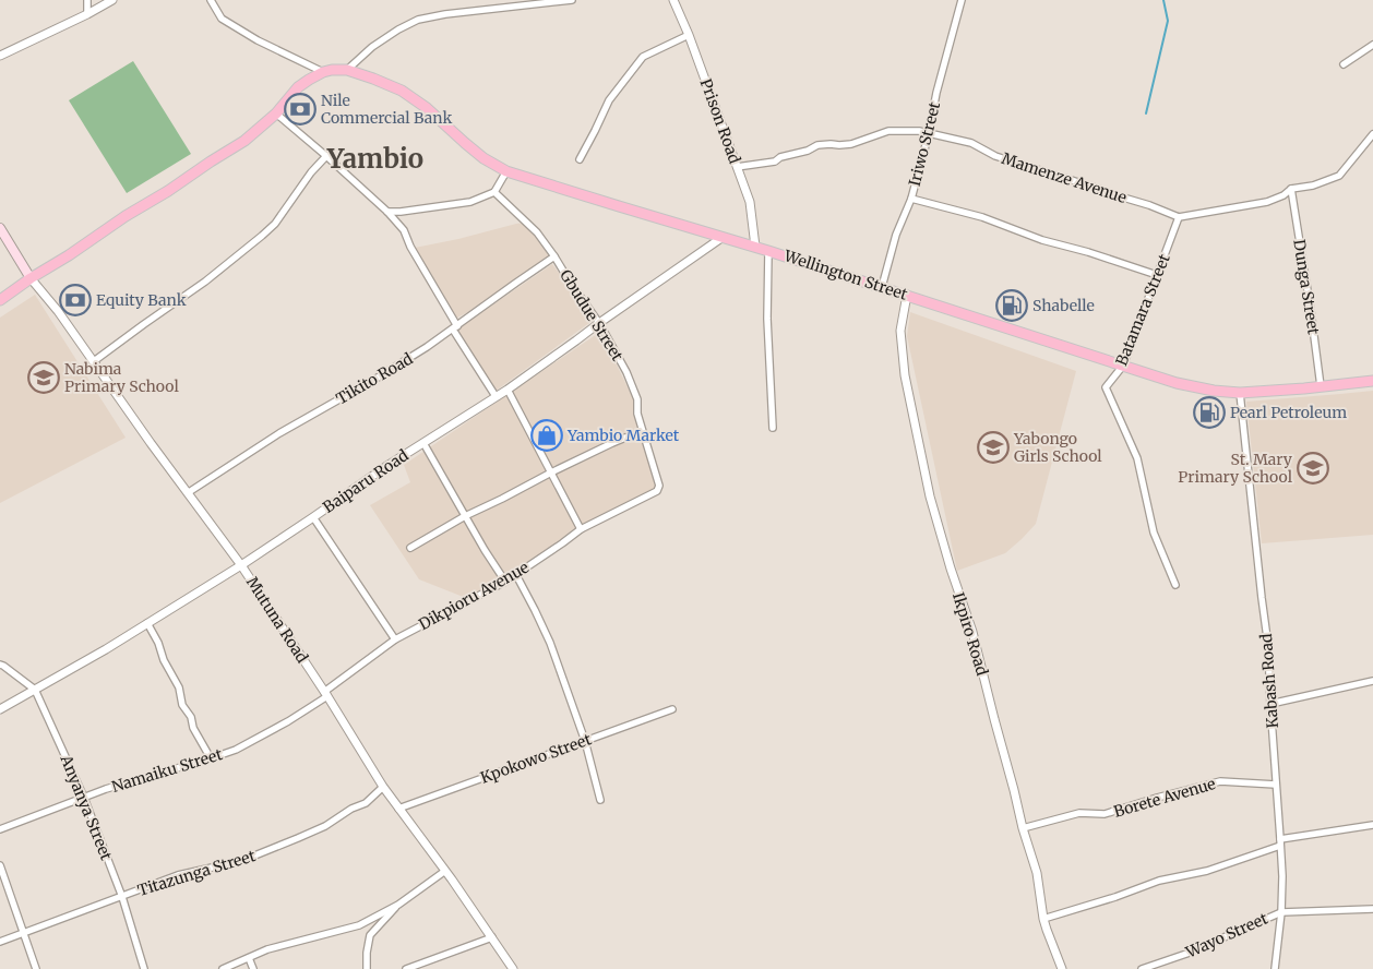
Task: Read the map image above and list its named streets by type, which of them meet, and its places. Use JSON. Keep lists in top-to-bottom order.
{
  "streets": {
    "main road": ["Wellington Street"],
    "street": [
      "Prison Road",
      "Iriwo Street",
      "Mamenze Avenue",
      "Dunga Street",
      "Batamara Street",
      "Gbudue Street",
      "Tikito Road",
      "Baiparu Road",
      "Dikpioru Avenue",
      "Mutuna Road",
      "Ikpiro Road",
      "Kabash Road",
      "Kpokowo Street",
      "Namaiku Street",
      "Borete Avenue",
      "Anyanya Street",
      "Titazunga Street",
      "Wayo Street"
    ]
  },
  "crossings": [
    ["Prison Road", "Mamenze Avenue"],
    ["Prison Road", "Wellington Street"],
    ["Iriwo Street", "Mamenze Avenue"],
    ["Iriwo Street", "Wellington Street"],
    ["Mamenze Avenue", "Batamara Street"],
    ["Wellington Street", "Dunga Street"],
    ["Wellington Street", "Batamara Street"],
    ["Wellington Street", "Baiparu Road"],
    ["Wellington Street", "Ikpiro Road"],
    ["Wellington Street", "Kabash Road"],
    ["Gbudue Street", "Tikito Road"],
    ["Gbudue Street", "Baiparu Road"],
    ["Gbudue Street", "Dikpioru Avenue"],
    ["Tikito Road", "Mutuna Road"],
    ["Baiparu Road", "Mutuna Road"],
    ["Baiparu Road", "Anyanya Street"],
    ["Dikpioru Avenue", "Mutuna Road"],
    ["Dikpioru Avenue", "Namaiku Street"],
    ["Mutuna Road", "Kpokowo Street"],
    ["Mutuna Road", "Namaiku Street"],
    ["Mutuna Road", "Titazunga Street"],
    ["Ikpiro Road", "Borete Avenue"],
    ["Kabash Road", "Borete Avenue"],
    ["Kabash Road", "Wayo Street"],
    ["Namaiku Street", "Anyanya Street"],
    ["Anyanya Street", "Titazunga Street"]
  ],
  "districts": ["Yambio"],
  "places": {
    "bank": ["Nile Commercial Bank", "Equity Bank"],
    "fuel station": ["Shabelle", "Pearl Petroleum"],
    "school or university": ["Nabima Primary School", "Yabongo Girls School", "St. Mary Primary School"],
    "shop": ["Yambio Market"]
  }
}
